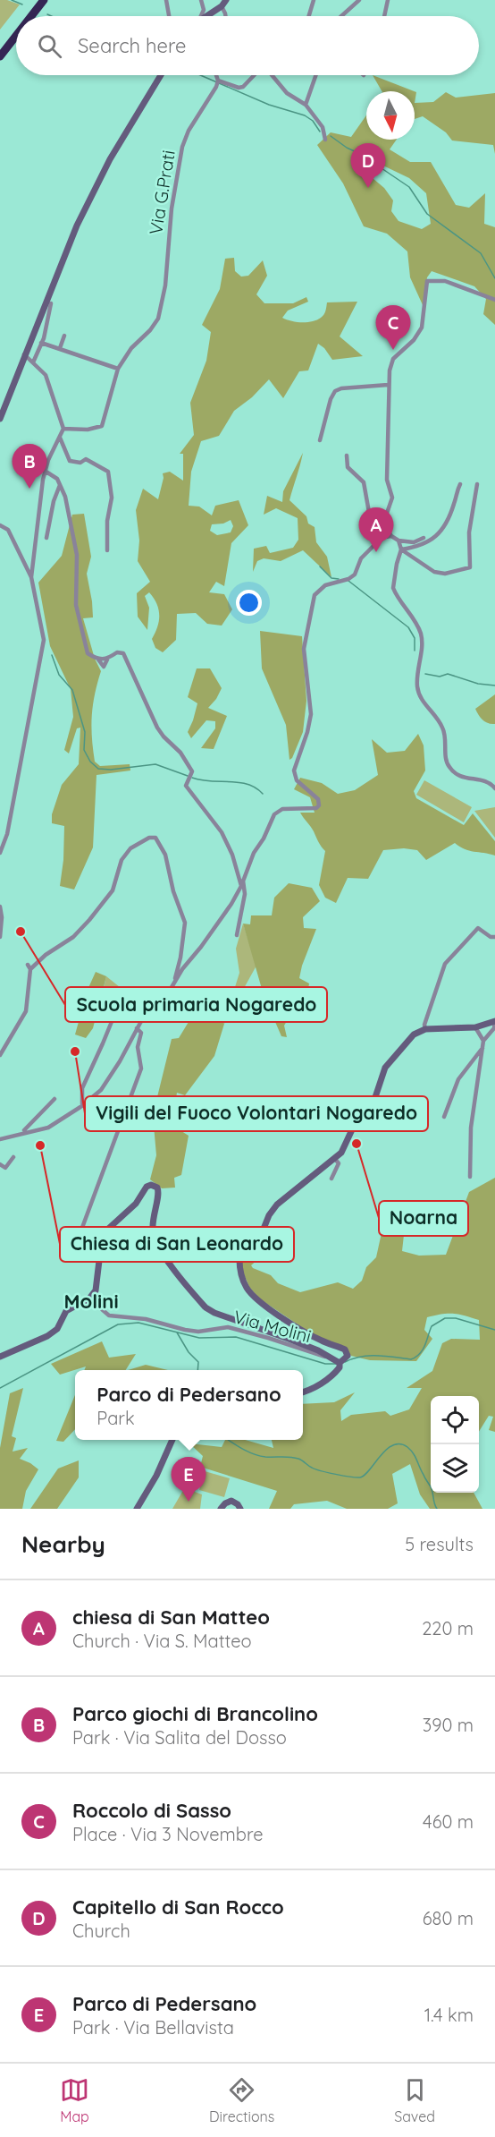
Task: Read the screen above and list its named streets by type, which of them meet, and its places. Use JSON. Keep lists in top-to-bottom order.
{
  "streets": {
    "street": ["Via G.Prati", "Via Molini"]
  },
  "districts": ["Molini"],
  "places": [
    "Scuola primaria Nogaredo",
    "Vigili del Fuoco Volontari Nogaredo",
    "Noarna",
    "Chiesa di San Leonardo"
  ],
  "north": "bottom",
  "page": {
    "search": "Search here",
    "pins": [
      "D",
      "C",
      "B",
      "A",
      "E"
    ],
    "popup": ["Parco di Pedersano", "Park"],
    "heading": ["Nearby", "5 results"],
    "list": [
      {
        "mark": "A",
        "name": "chiesa di San Matteo",
        "note": "Church · Via S. Matteo",
        "value": "220 m"
      },
      {
        "mark": "B",
        "name": "Parco giochi di Brancolino",
        "note": "Park · Via Salita del Dosso",
        "value": "390 m"
      },
      {
        "mark": "C",
        "name": "Roccolo di Sasso",
        "note": "Place · Via 3 Novembre",
        "value": "460 m"
      },
      {
        "mark": "D",
        "name": "Capitello di San Rocco",
        "note": "Church",
        "value": "680 m"
      },
      {
        "mark": "E",
        "name": "Parco di Pedersano",
        "note": "Park · Via Bellavista",
        "value": "1.4 km"
      }
    ],
    "nav": ["Map", "Directions", "Saved"]
  }
}
